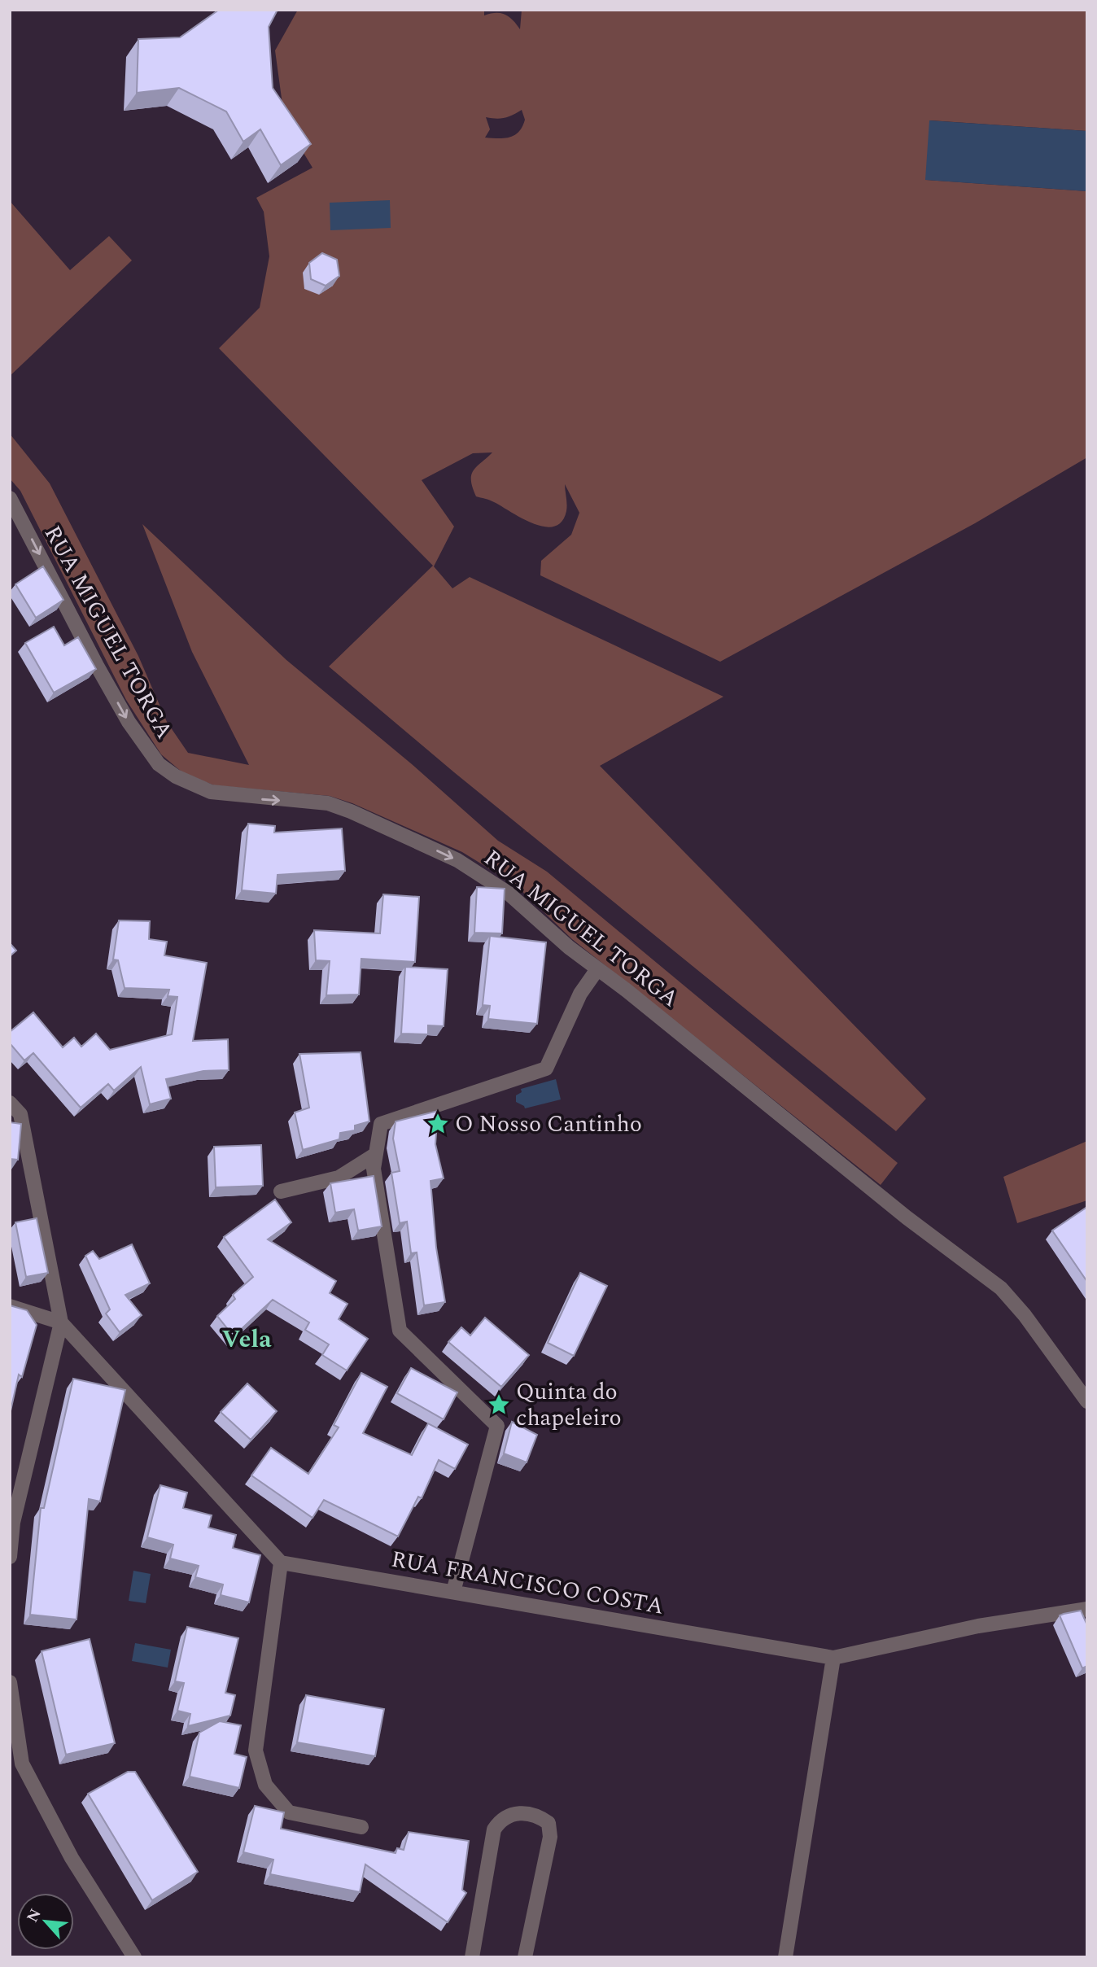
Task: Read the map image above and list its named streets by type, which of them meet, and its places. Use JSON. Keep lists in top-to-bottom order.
{
  "streets": {
    "street": ["RUA MIGUEL TORGA", "RUA FRANCISCO COSTA"]
  },
  "one_way": ["RUA MIGUEL TORGA"],
  "districts": ["Vela"],
  "places": {
    "place": ["O Nosso Cantinho", "Quinta do chapeleiro"]
  },
  "north": "top left"
}
